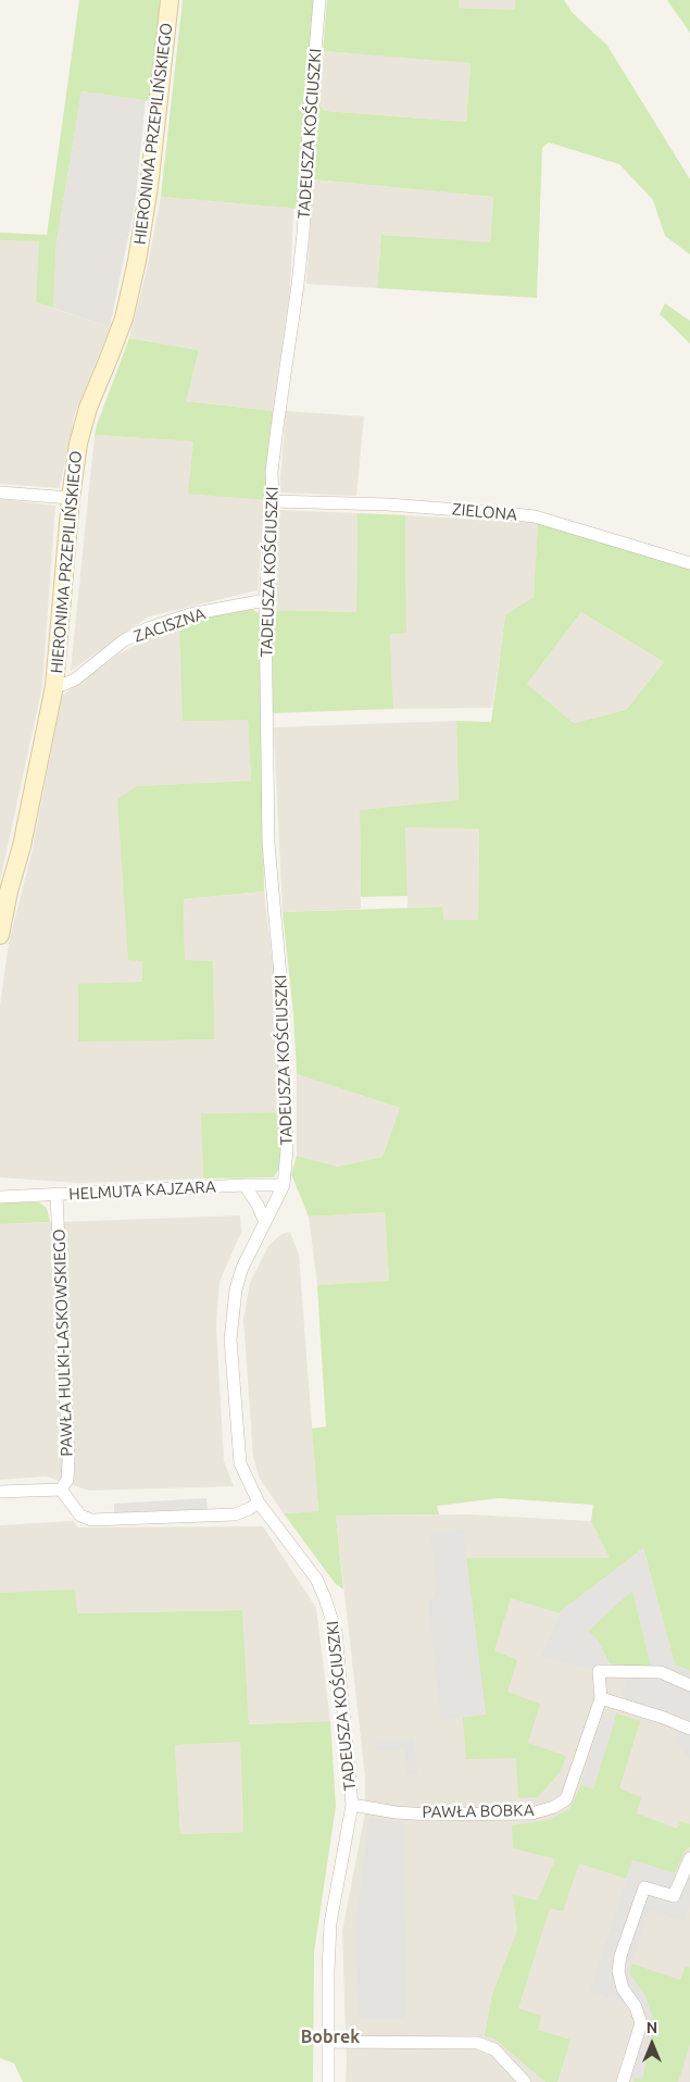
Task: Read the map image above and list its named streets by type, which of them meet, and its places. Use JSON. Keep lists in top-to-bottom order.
{
  "streets": {
    "street": [
      "HIERONIMA PRZEPILIŃSKIEGO",
      "TADEUSZA KOŚCIUSZKI",
      "ZIELONA",
      "ZACISZNA",
      "HELMUTA KAJZARA",
      "PAWŁA HULKI-LASKOWSKIEGO",
      "PAWŁA BOBKA"
    ]
  },
  "crossings": [
    ["HIERONIMA PRZEPILIŃSKIEGO", "ZACISZNA"],
    ["TADEUSZA KOŚCIUSZKI", "ZIELONA"],
    ["TADEUSZA KOŚCIUSZKI", "ZACISZNA"],
    ["TADEUSZA KOŚCIUSZKI", "HELMUTA KAJZARA"],
    ["TADEUSZA KOŚCIUSZKI", "PAWŁA BOBKA"],
    ["HELMUTA KAJZARA", "PAWŁA HULKI-LASKOWSKIEGO"]
  ],
  "districts": ["Bobrek"],
  "north": "top"
}
